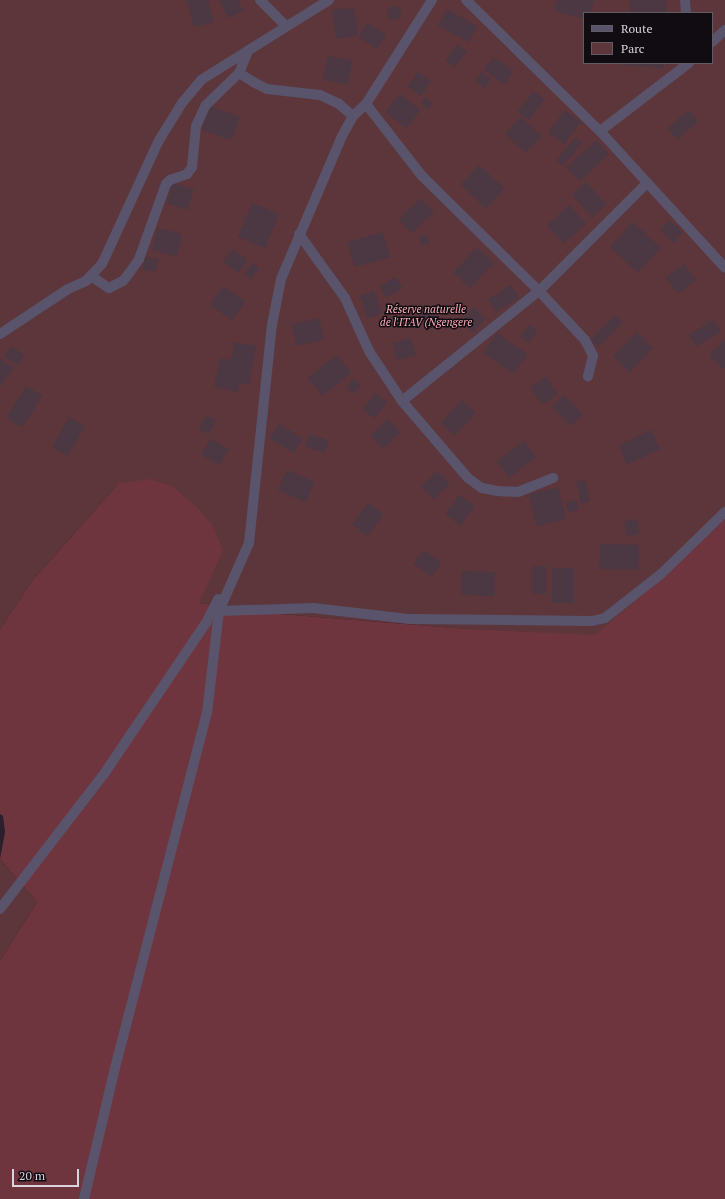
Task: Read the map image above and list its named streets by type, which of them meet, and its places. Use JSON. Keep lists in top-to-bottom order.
{
  "parks": ["Réserve naturelle de l'ITAV (Ngengere"],
  "legend": ["Route", "Parc"],
  "scale_bar": "20 m"
}
